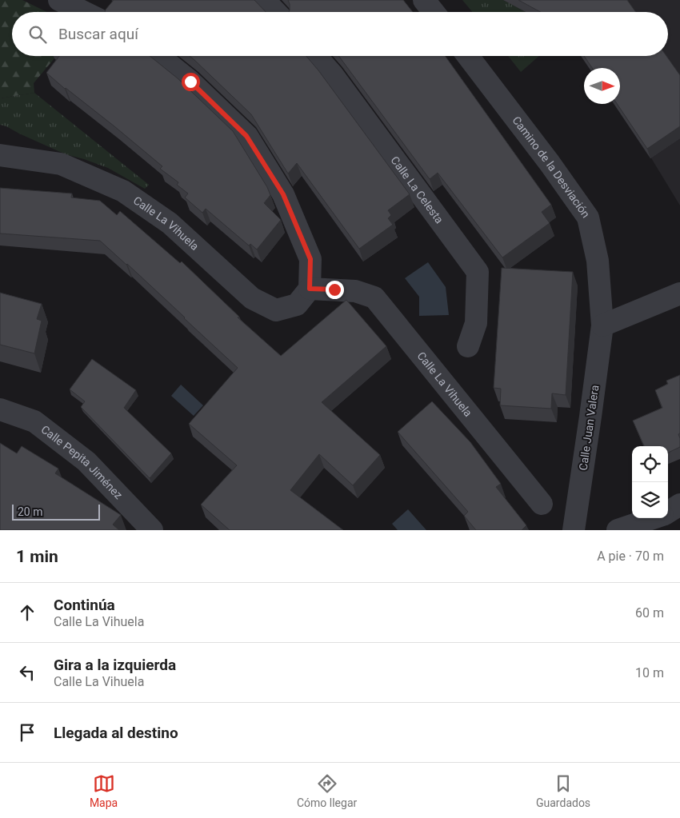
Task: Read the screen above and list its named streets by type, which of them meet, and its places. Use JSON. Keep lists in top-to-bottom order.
{
  "streets": {
    "street": [
      "Camino de la Desviación",
      "Calle La Celesta",
      "Calle La Vihuela",
      "Calle Juan Valera",
      "Calle Pepita Jiménez"
    ]
  },
  "crossings": [
    ["Camino de la Desviación", "Calle Juan Valera"]
  ],
  "scale_bar": "20 m",
  "north": "right",
  "page": {
    "search": "Buscar aquí",
    "scale": "20 m",
    "heading": ["1 min", "A pie · 70 m"],
    "list": [
      ["Continúa", "Calle La Vihuela", "60 m"],
      ["Gira a la izquierda", "Calle La Vihuela", "10 m"],
      "Llegada al destino"
    ],
    "nav": ["Mapa", "Cómo llegar", "Guardados"]
  }
}
